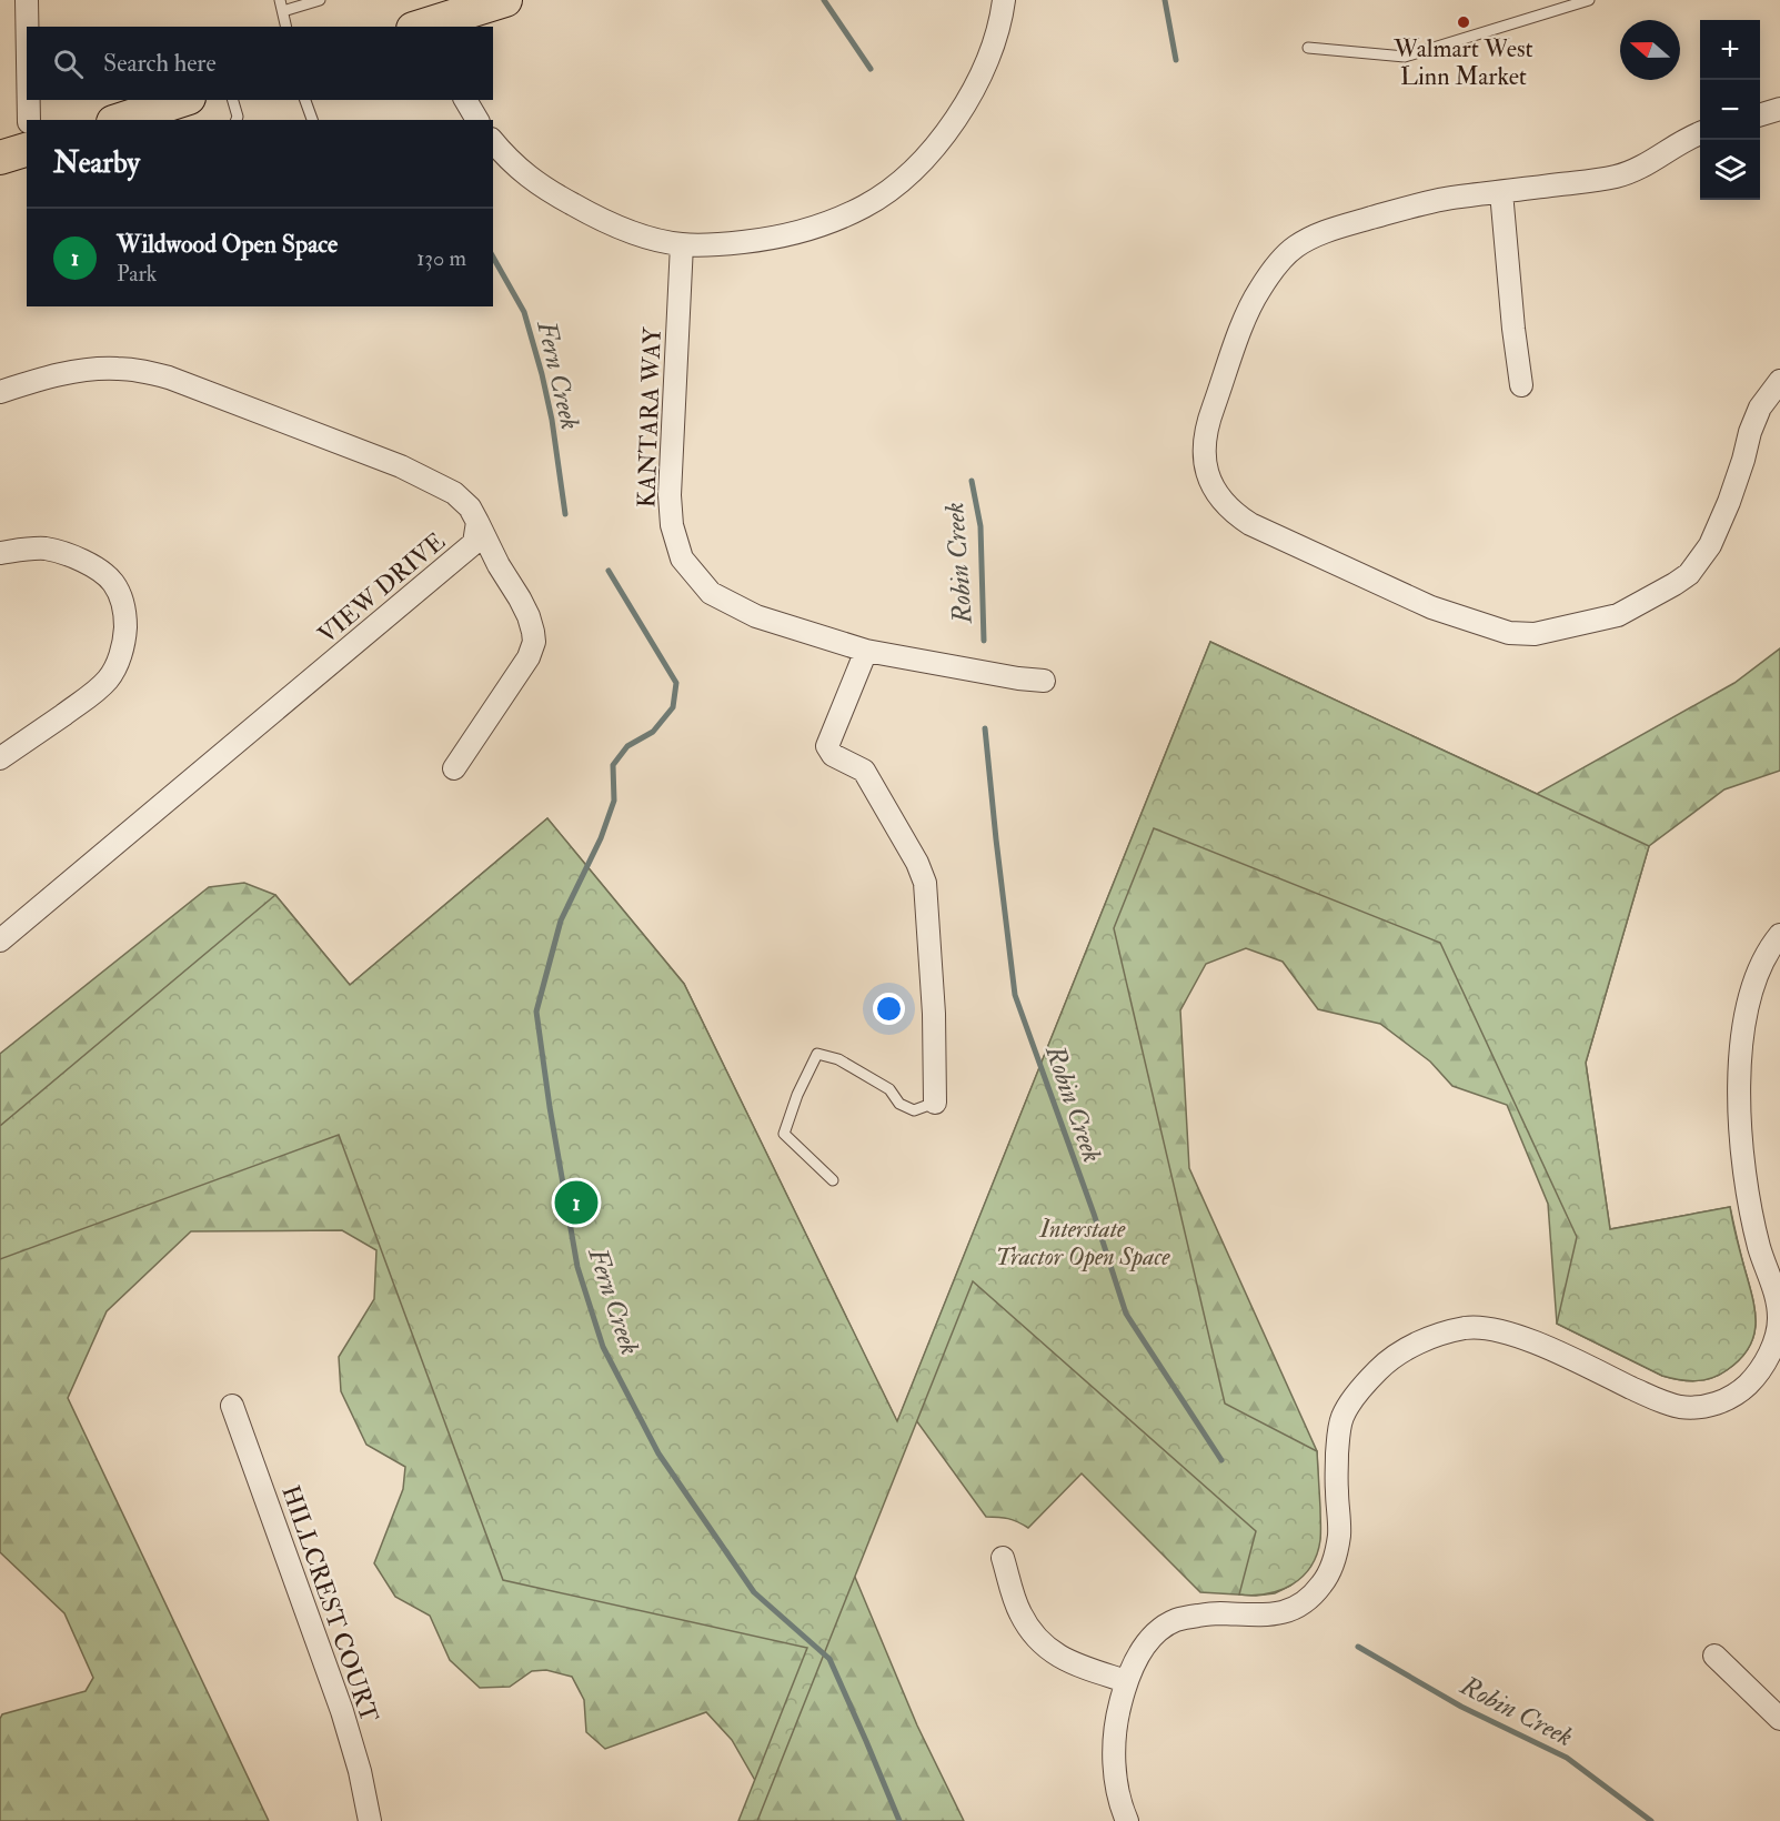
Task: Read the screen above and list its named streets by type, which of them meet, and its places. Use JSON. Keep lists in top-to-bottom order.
{
  "streets": {
    "street": ["KANTARA WAY", "VIEW DRIVE", "HILLCREST COURT"]
  },
  "water": ["Fern Creek", "Robin Creek"],
  "parks": ["Interstate Tractor Open Space"],
  "places": ["Walmart West Linn Market"],
  "north": "left",
  "page": {
    "map_buttons": ["+", "−"],
    "search": "Search here",
    "heading": "Nearby",
    "list": [
      {
        "mark": "1",
        "name": "Wildwood Open Space",
        "note": "Park",
        "value": "130 m"
      }
    ],
    "pins": "1"
  }
}
